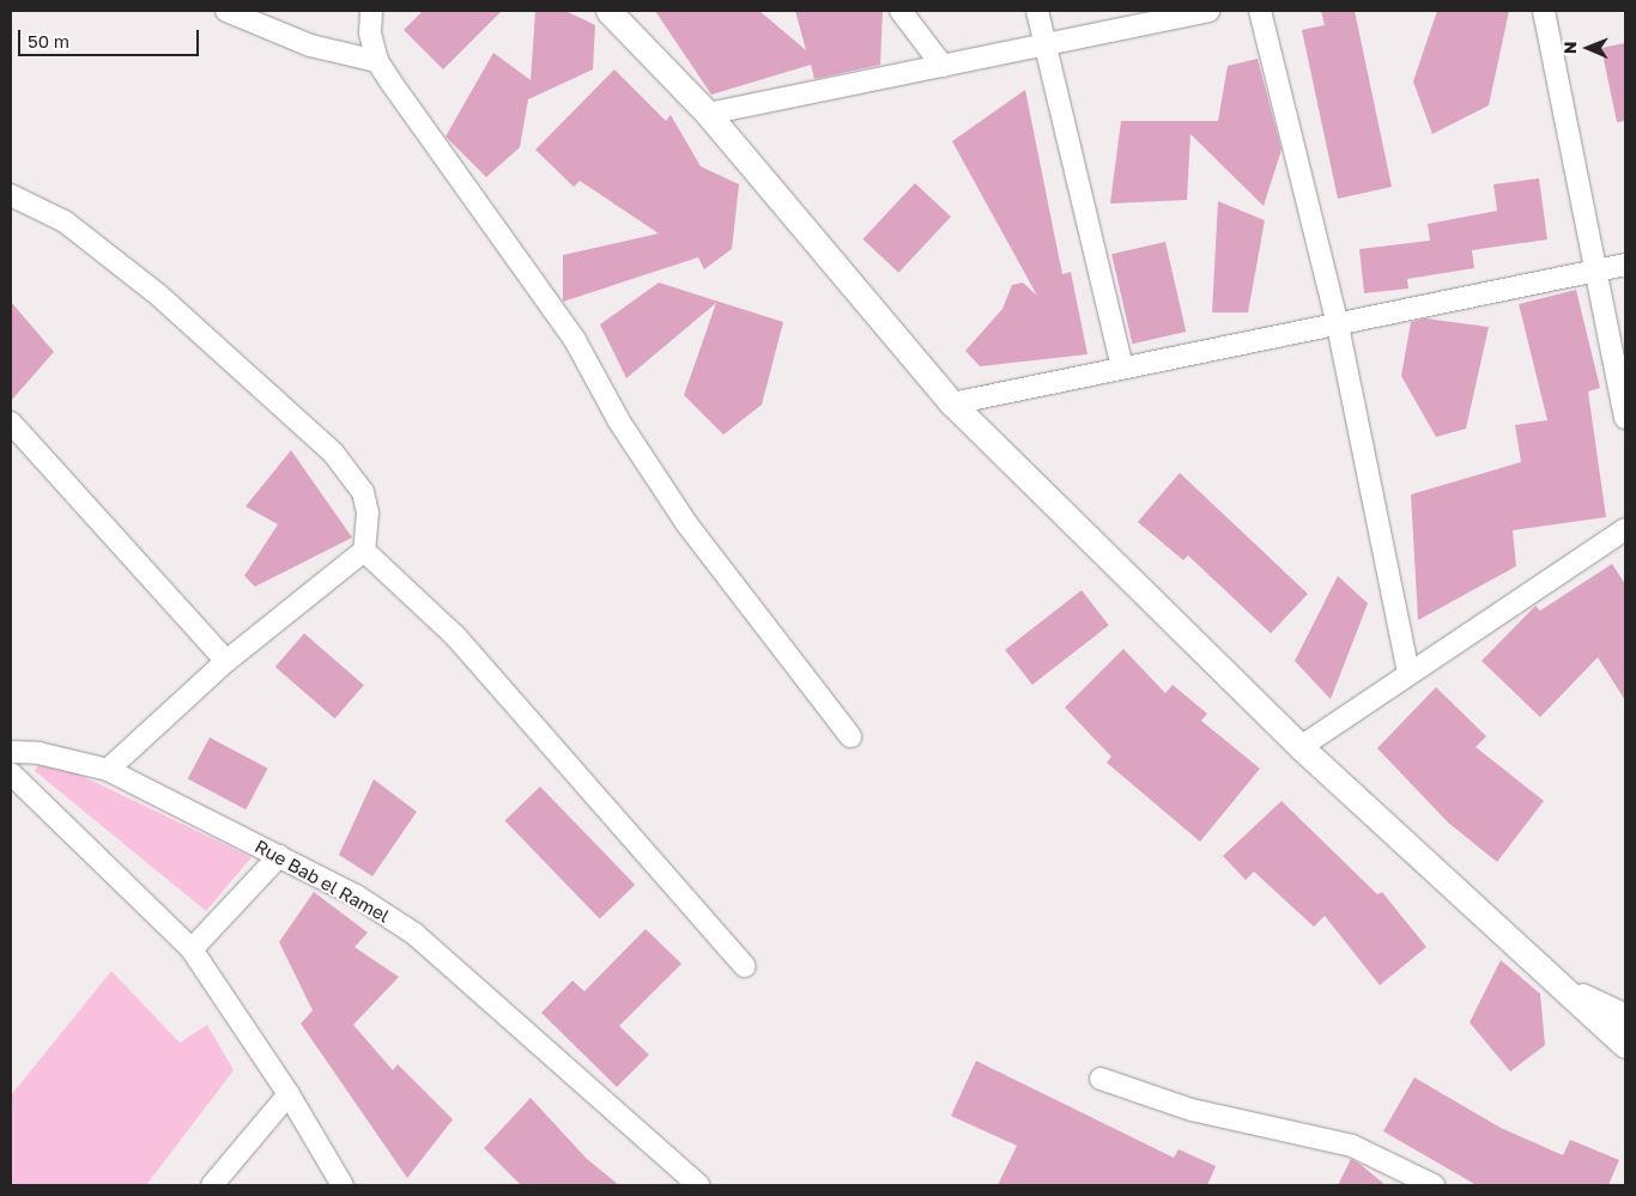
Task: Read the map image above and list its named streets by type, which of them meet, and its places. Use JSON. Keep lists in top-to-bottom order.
{
  "streets": {
    "street": ["Rue Bab el Ramel"]
  },
  "scale_bar": "50 m",
  "north": "left"
}
